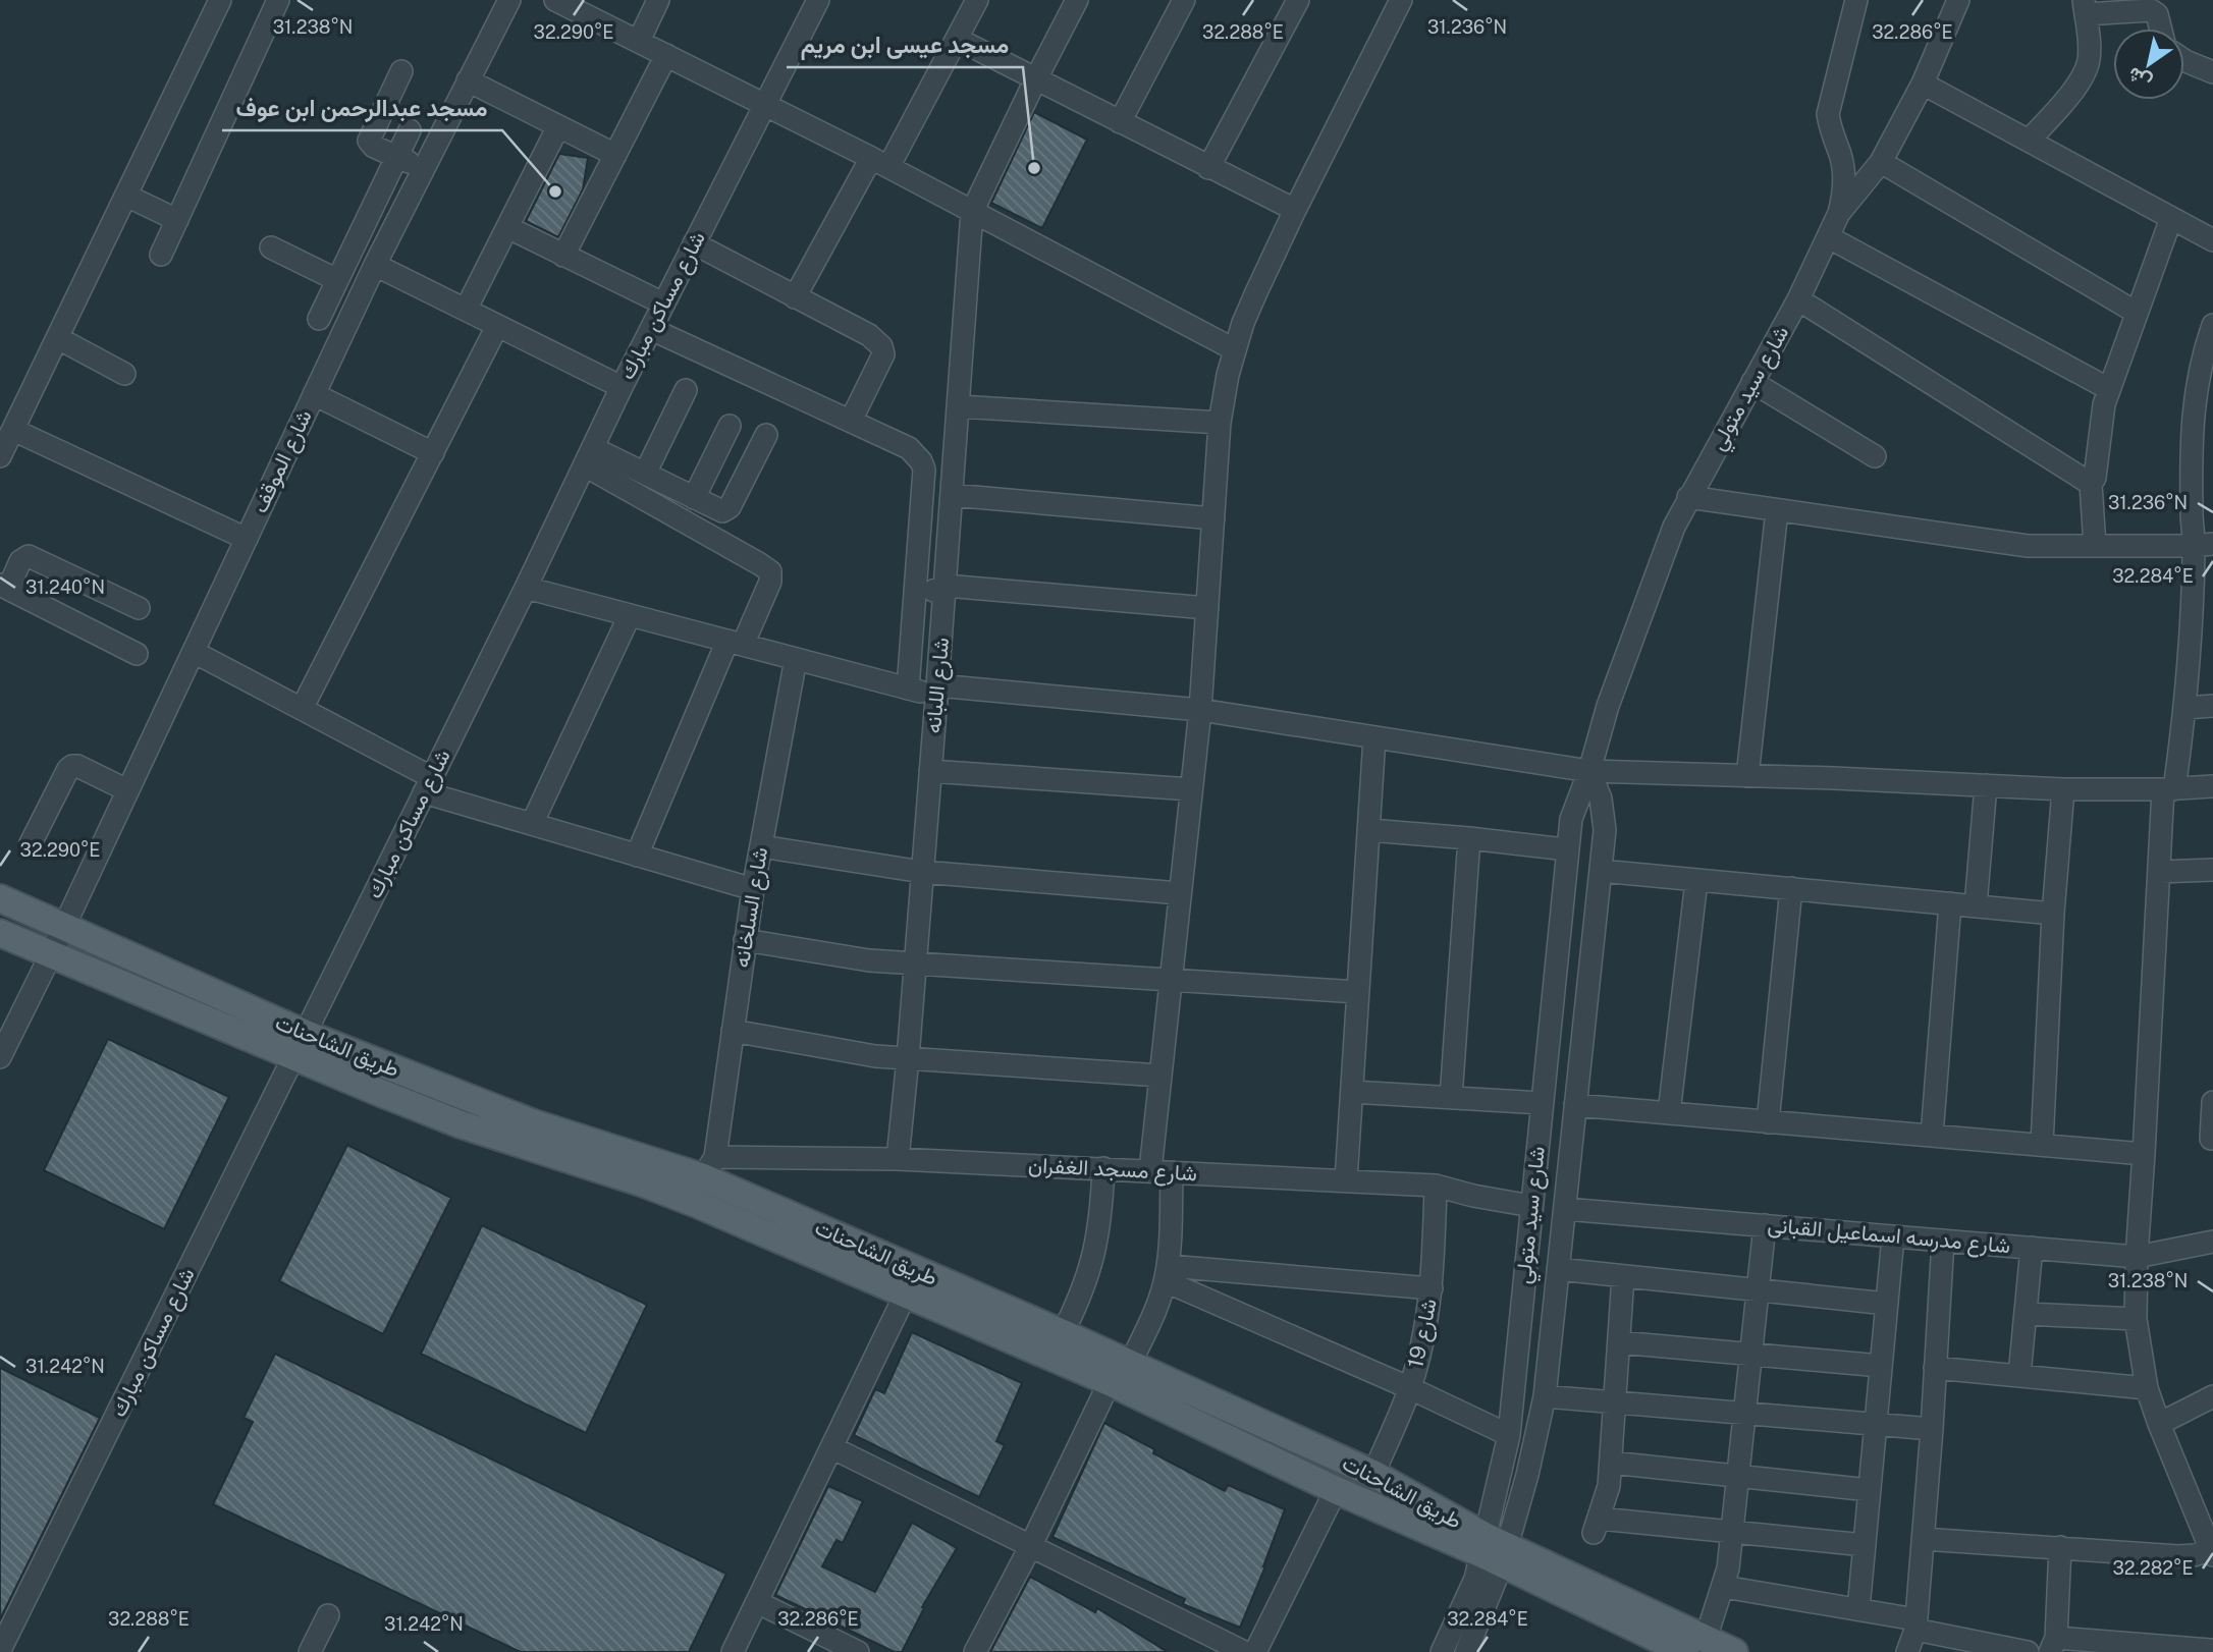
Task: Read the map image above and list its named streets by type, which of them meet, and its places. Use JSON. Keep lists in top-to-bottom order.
{
  "streets": {
    "main road": ["طريق الشاحنات"],
    "street": [
      "شارع مساكن مبارك",
      "شارع سيد متولي",
      "شارع الموقف",
      "شارع اللبانه",
      "شارع السلخانه",
      "شارع مسجد الغفران",
      "شارع مدرسه اسماعيل القبانى",
      "شارع 19"
    ]
  },
  "crossings": [
    ["شارع مساكن مبارك", "طريق الشاحنات"],
    ["شارع سيد متولي", "طريق الشاحنات"],
    ["شارع سيد متولي", "شارع مسجد الغفران"],
    ["شارع سيد متولي", "شارع مدرسه اسماعيل القبانى"],
    ["شارع الموقف", "طريق الشاحنات"],
    ["شارع اللبانه", "شارع مسجد الغفران"],
    ["شارع السلخانه", "طريق الشاحنات"],
    ["شارع السلخانه", "شارع مسجد الغفران"],
    ["طريق الشاحنات", "شارع مسجد الغفران"],
    ["طريق الشاحنات", "شارع 19"],
    ["شارع مسجد الغفران", "شارع 19"]
  ],
  "places": ["مسجد عيسى ابن مريم", "مسجد عبدالرحمن ابن عوف"],
  "north": "bottom left",
  "coordinates": [
    "31.238°N",
    "31.236°N",
    "32.290°E",
    "32.288°E",
    "32.286°E",
    "32.284°E",
    "31.240°N",
    "31.242°N",
    "32.282°E"
  ]
}
